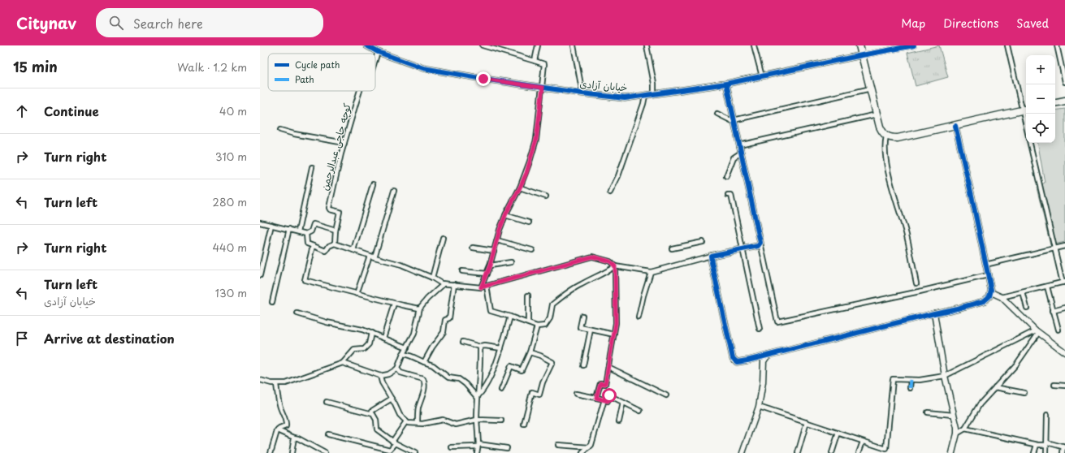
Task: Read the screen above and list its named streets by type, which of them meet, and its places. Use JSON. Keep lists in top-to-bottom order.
{
  "streets": {
    "street": ["خیابان آزادی", "کوچه حاجی عبدالرحمن"]
  },
  "crossings": [
    ["خیابان آزادی", "کوچه حاجی عبدالرحمن"]
  ],
  "legend": ["Cycle path", "Path"],
  "page": {
    "header": "Citynav",
    "search": "Search here",
    "nav": ["Map", "Directions", "Saved"],
    "heading": ["15 min", "Walk · 1.2 km"],
    "map_buttons": ["+", "−"],
    "list": [
      ["Continue", "40 m"],
      ["Turn right", "310 m"],
      ["Turn left", "280 m"],
      ["Turn right", "440 m"],
      ["Turn left", "خیابان آزادی", "130 m"],
      "Arrive at destination"
    ]
  }
}
